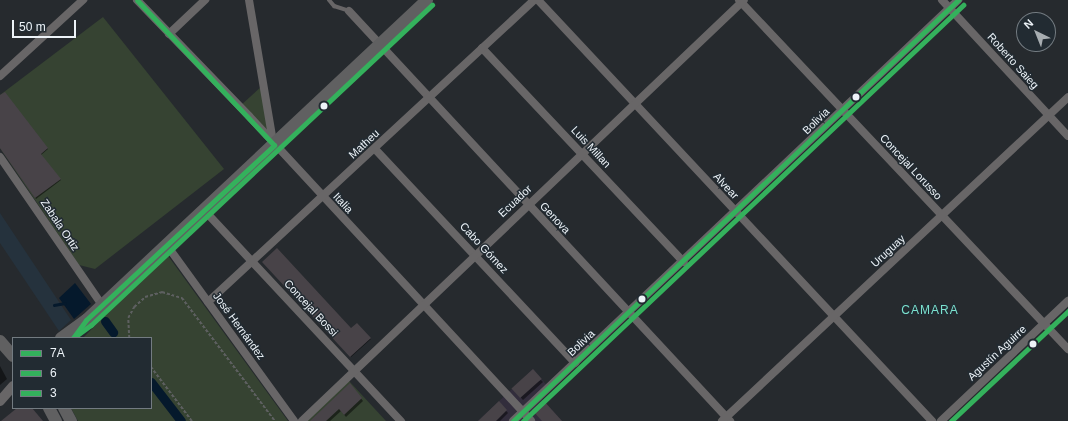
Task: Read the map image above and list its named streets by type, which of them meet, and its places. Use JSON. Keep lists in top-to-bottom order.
{
  "streets": {
    "street": [
      "Roberto Saieg",
      "Bolivia",
      "Matheu",
      "Luis Millan",
      "Concejal Lorusso",
      "Alvear",
      "Ecuador",
      "Italia",
      "Genova",
      "Zabala Ortiz",
      "Cabo Gómez",
      "Uruguay",
      "Concejal Bossi",
      "José Hernández",
      "Agustín Aguirre"
    ]
  },
  "crossings": [
    ["Roberto Saieg", "Bolivia"],
    ["Roberto Saieg", "Uruguay"],
    ["Bolivia", "Luis Millan"],
    ["Bolivia", "Concejal Lorusso"],
    ["Bolivia", "Alvear"],
    ["Bolivia", "Italia"],
    ["Bolivia", "Genova"],
    ["Bolivia", "Cabo Gómez"],
    ["Matheu", "Luis Millan"],
    ["Matheu", "Italia"],
    ["Matheu", "Genova"],
    ["Matheu", "Cabo Gómez"],
    ["Matheu", "Concejal Bossi"],
    ["Matheu", "José Hernández"],
    ["Luis Millan", "Ecuador"],
    ["Concejal Lorusso", "Ecuador"],
    ["Concejal Lorusso", "Uruguay"],
    ["Concejal Lorusso", "Agustín Aguirre"],
    ["Alvear", "Ecuador"],
    ["Alvear", "Uruguay"],
    ["Ecuador", "Italia"],
    ["Ecuador", "Genova"],
    ["Ecuador", "Cabo Gómez"],
    ["Ecuador", "Concejal Bossi"],
    ["Genova", "Uruguay"]
  ],
  "districts": ["CAMARA"],
  "lines": ["transit line 7A", "transit line 6", "transit line 3"],
  "legend": ["7A", "6", "3"],
  "scale_bar": "50 m",
  "north": "top left"
}
